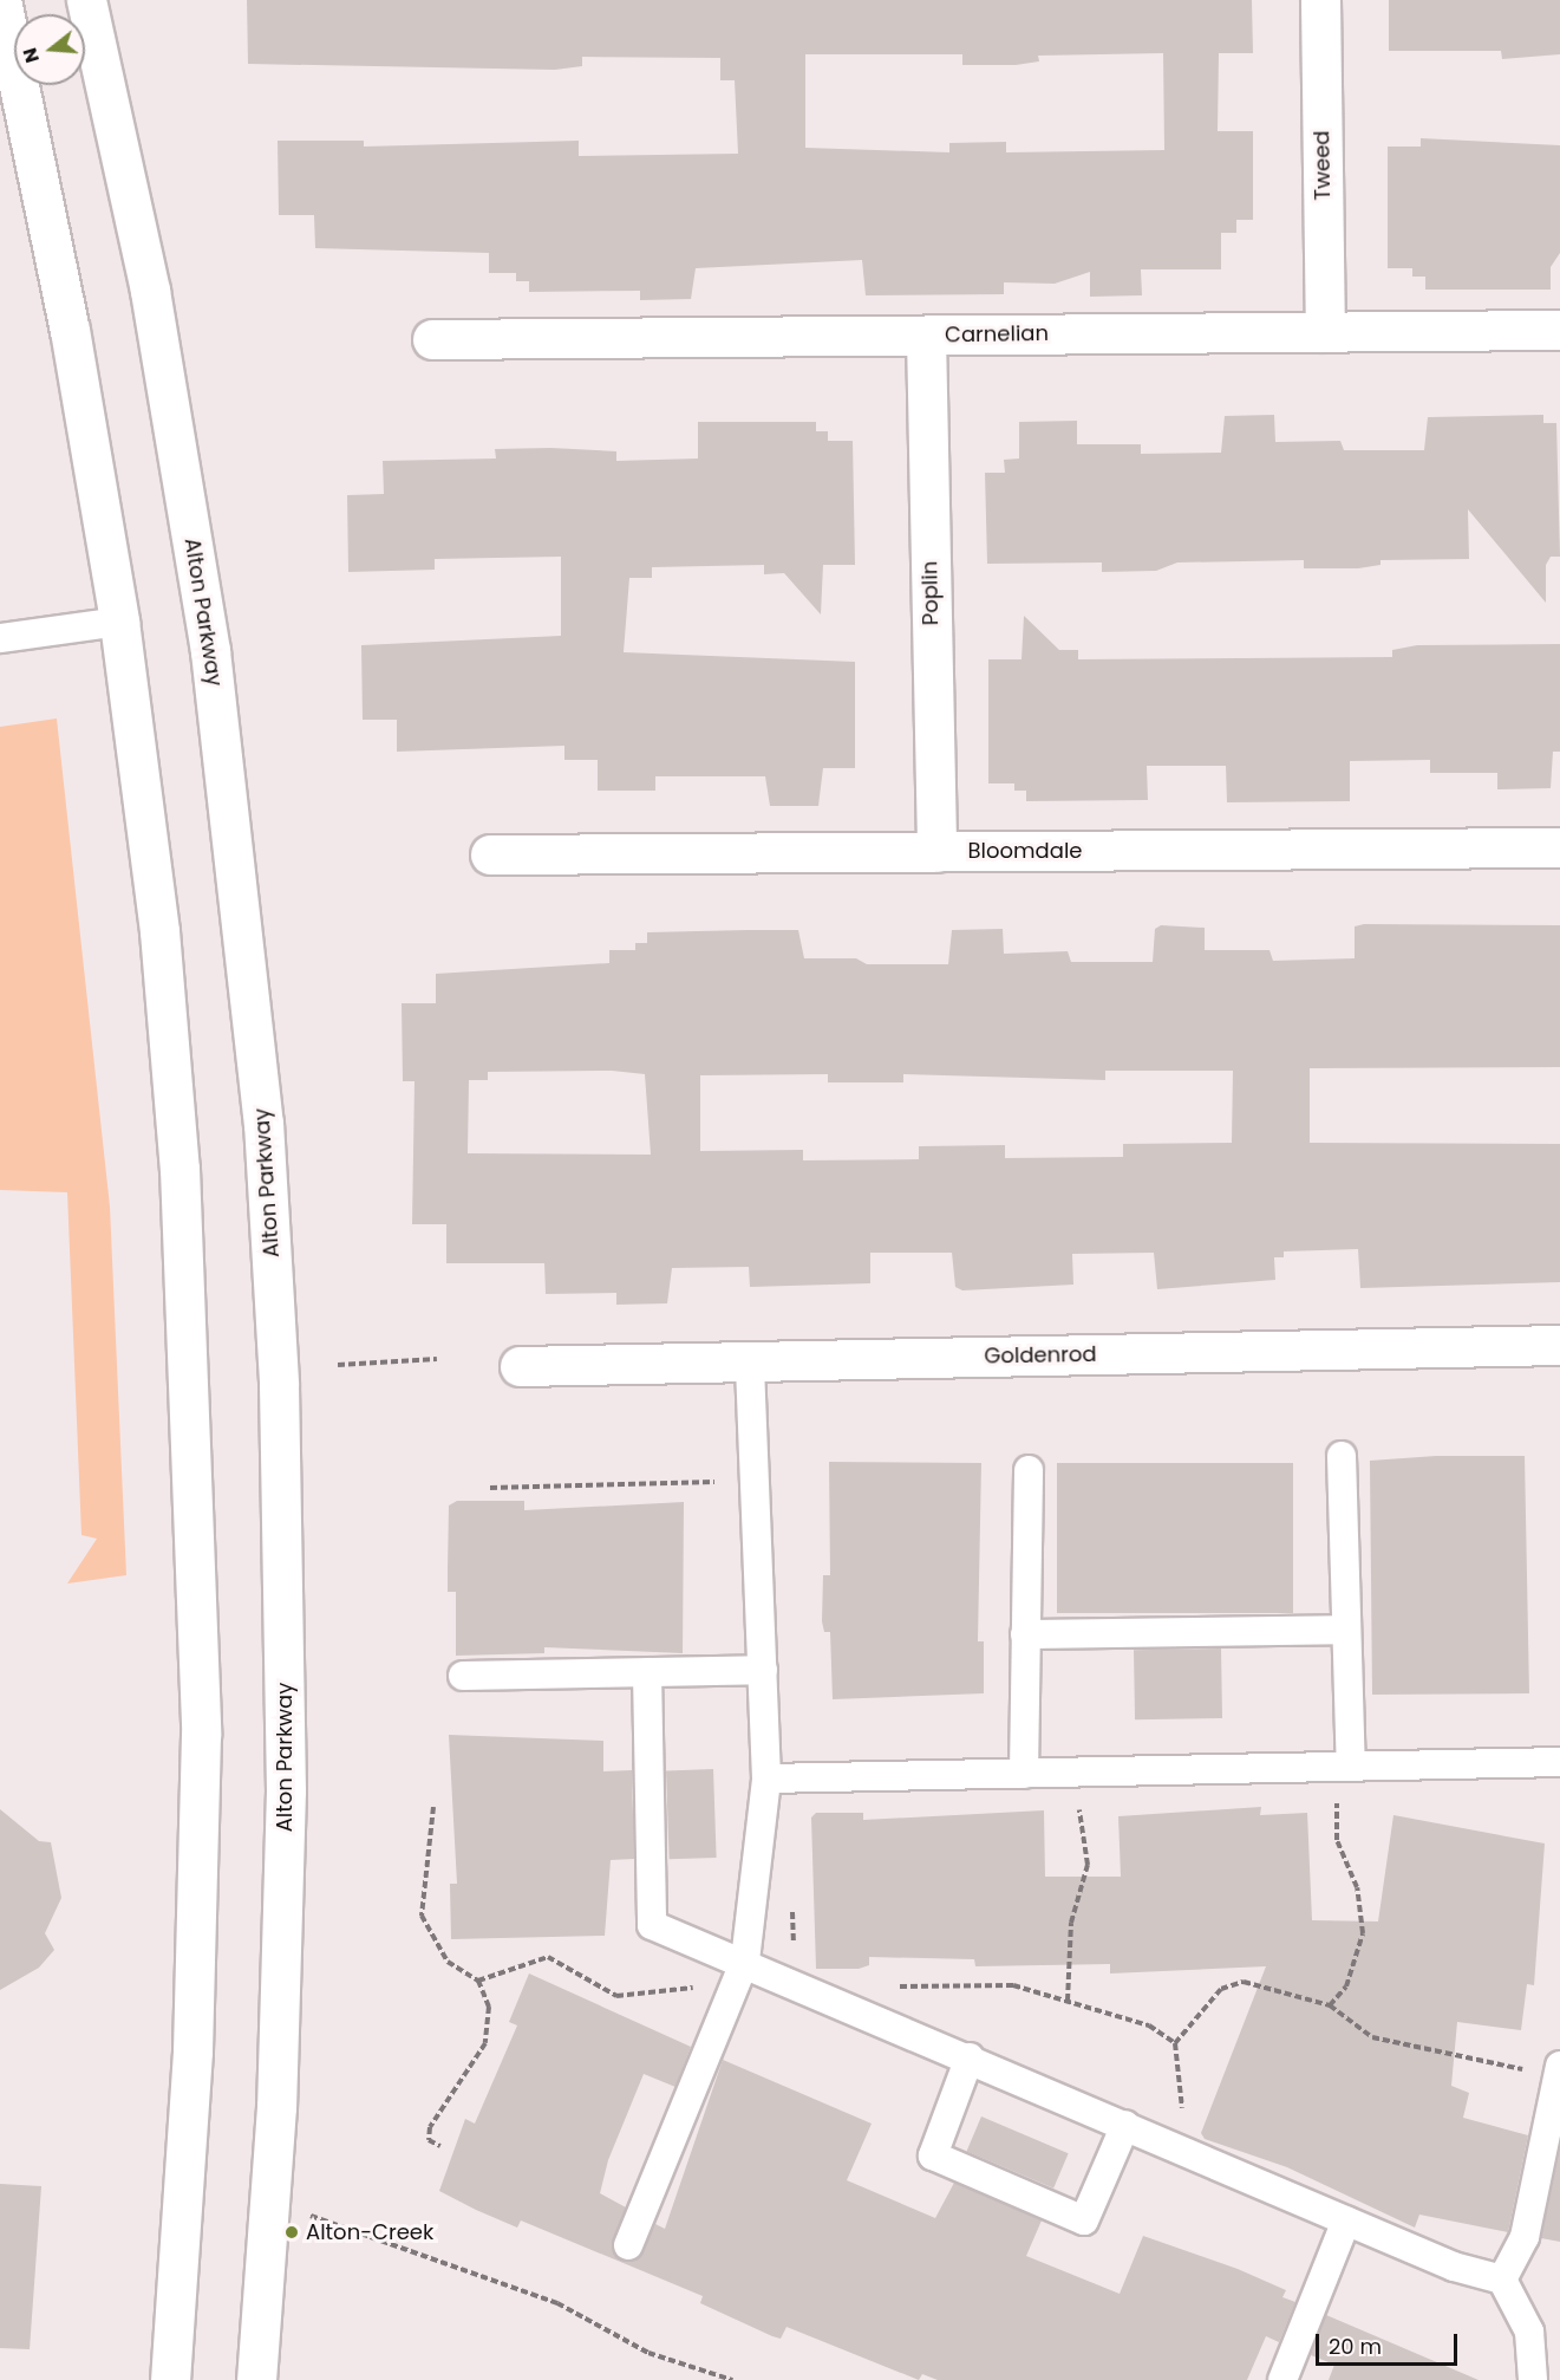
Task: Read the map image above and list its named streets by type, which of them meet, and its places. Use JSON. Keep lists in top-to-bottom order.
{
  "streets": {
    "main road": [
      "Tweed",
      "Carnelian",
      "Poplin",
      "Alton Parkway",
      "Bloomdale",
      "Goldenrod"
    ]
  },
  "crossings": [
    ["Tweed", "Carnelian"],
    ["Carnelian", "Poplin"],
    ["Poplin", "Bloomdale"]
  ],
  "places": ["Alton-Creek"],
  "scale_bar": "20 m",
  "north": "left"
}
